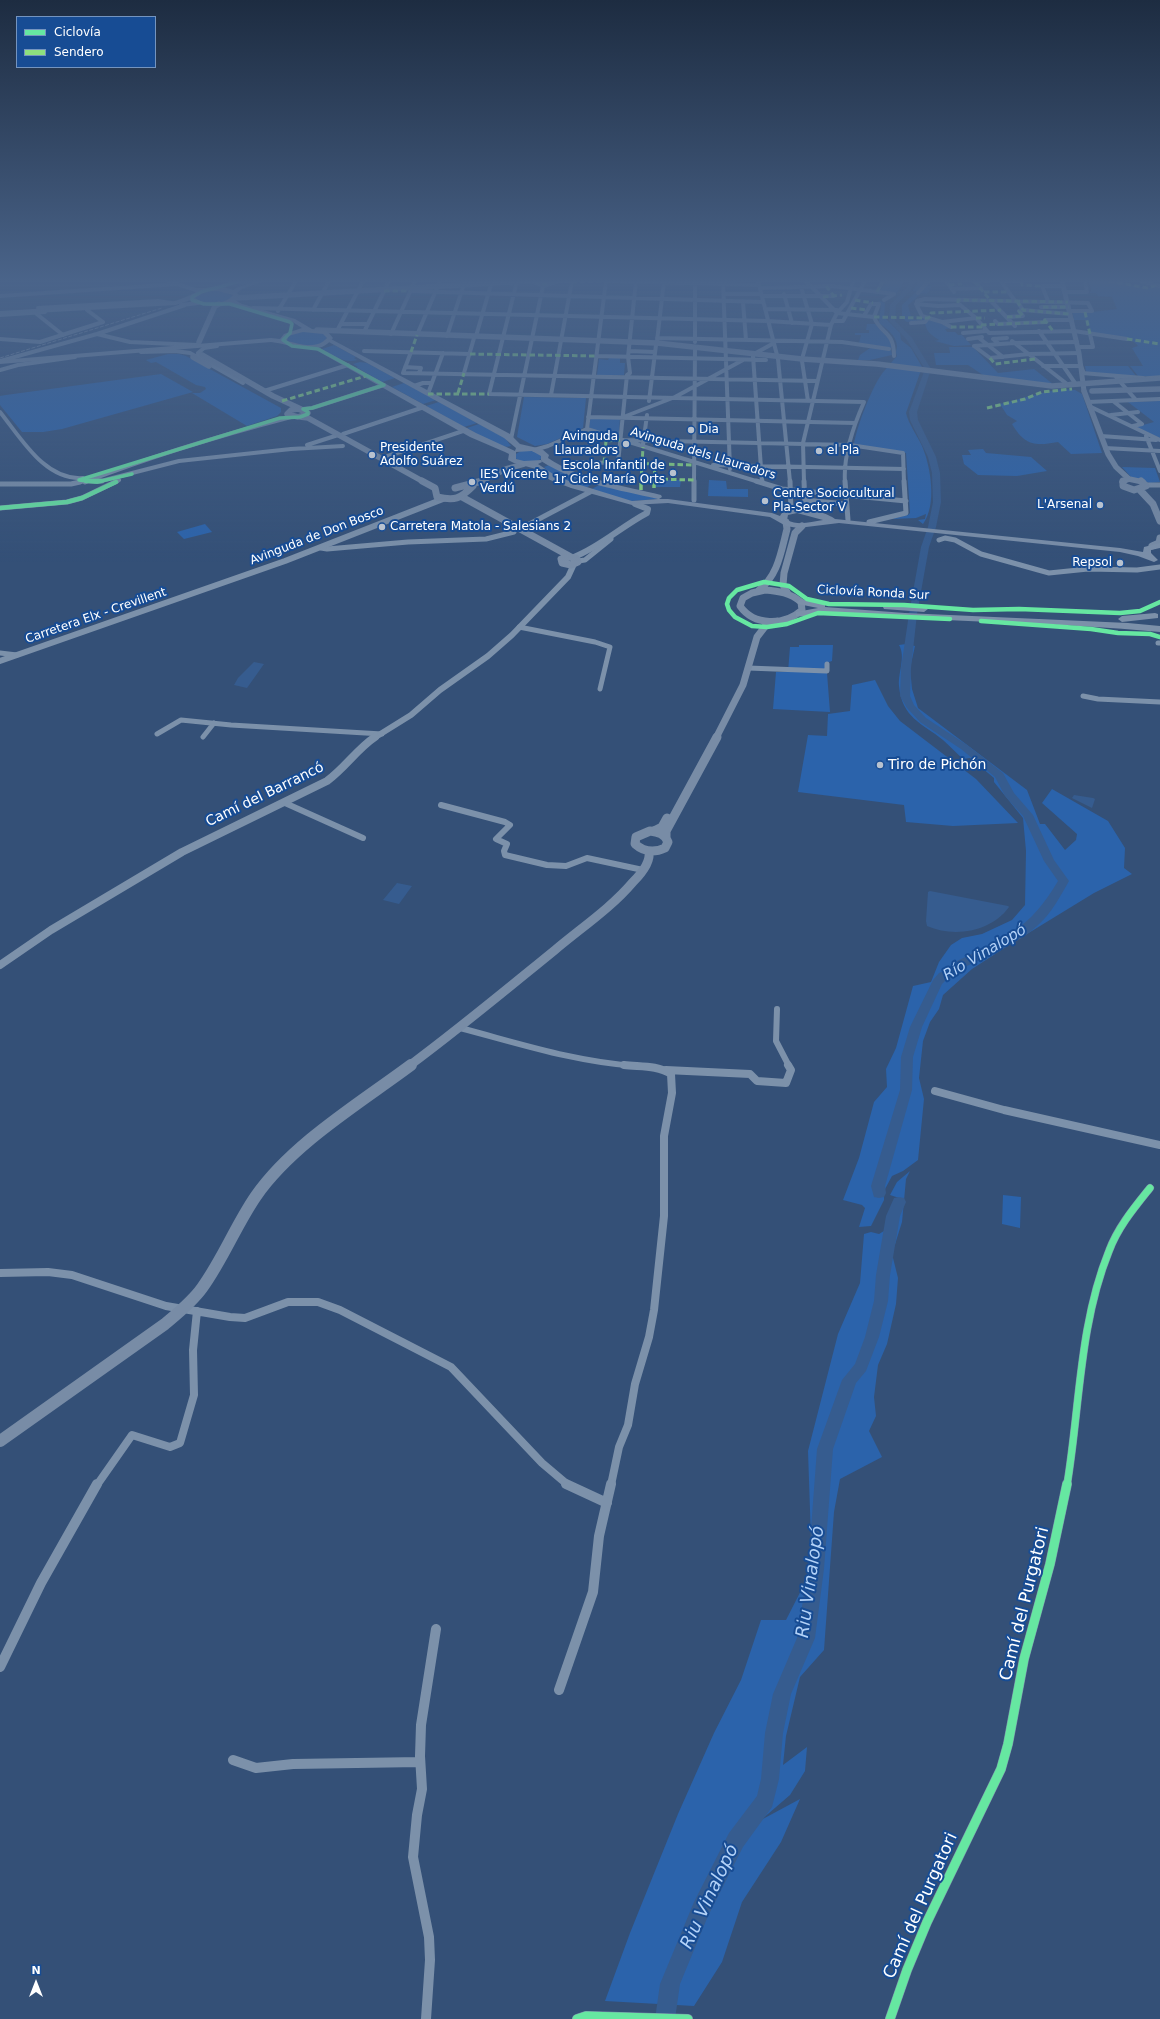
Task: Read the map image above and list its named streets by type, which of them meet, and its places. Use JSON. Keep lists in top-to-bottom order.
{
  "streets": {
    "street": [
      "Avinguda dels Llauradors",
      "Avinguda de Don Bosco",
      "Carretera Elx - Crevillent",
      "Camí del Barrancó",
      "Camí del Purgatori"
    ],
    "cycle path": ["Ciclovía Ronda Sur"]
  },
  "crossings": [
    ["Avinguda de Don Bosco", "Carretera Elx - Crevillent"]
  ],
  "water": ["Río Vinalopó", "Riu Vinalopó"],
  "places": [
    "Dia",
    "Avinguda Llauradors",
    "el Pla",
    "Presidente Adolfo Suárez",
    "Escola Infantil de 1r Cicle María Orts",
    "IES Vicente Verdú",
    "Centre Sociocultural Pla-Sector V",
    "L'Arsenal",
    "Carretera Matola - Salesians 2",
    "Repsol",
    "Tiro de Pichón"
  ],
  "legend": ["Ciclovía", "Sendero"],
  "north": "top"
}
